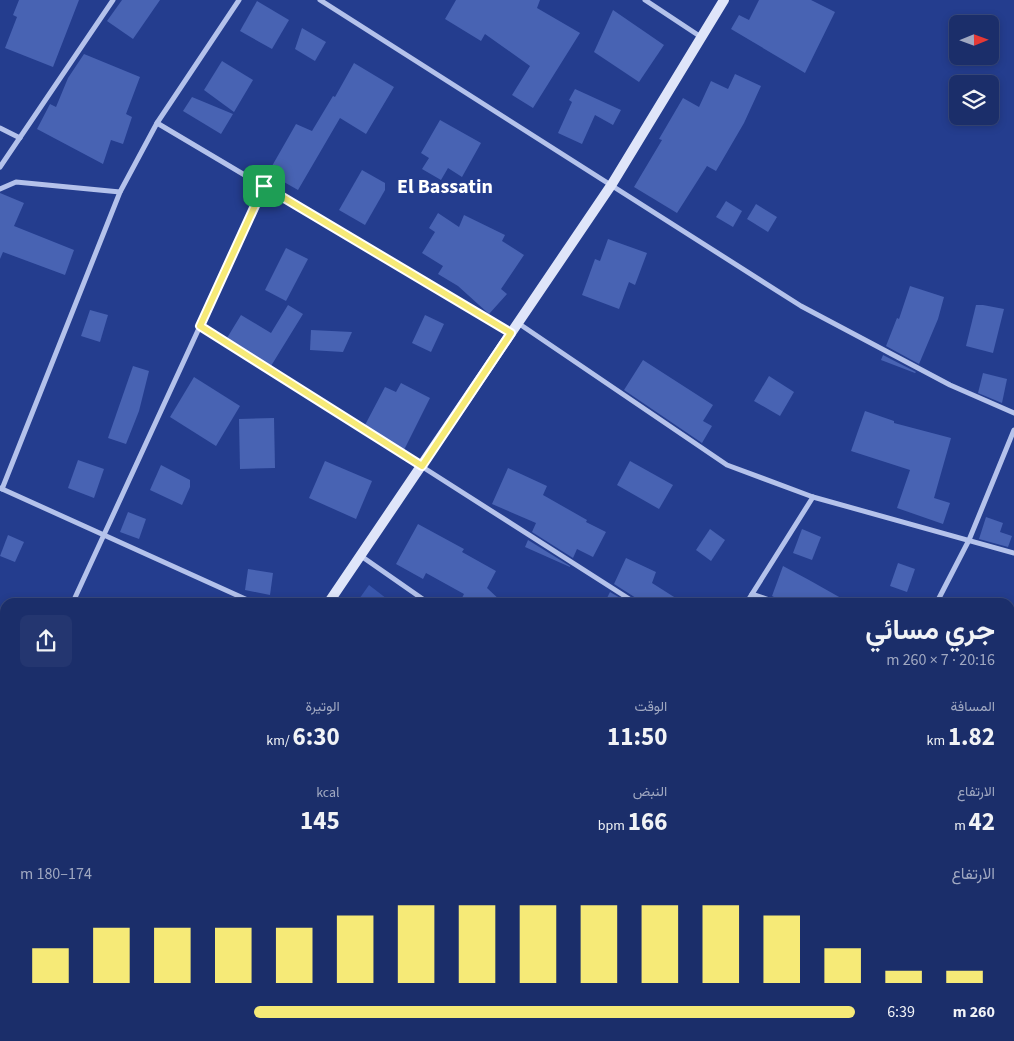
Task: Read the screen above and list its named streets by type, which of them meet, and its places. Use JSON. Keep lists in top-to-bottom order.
{
  "districts": ["El Bassatin"],
  "north": "right",
  "page": {
    "heading": ["جري مسائي", "20:16 · 7 × 260 m"],
    "stats": [
      ["المسافة", "1.82 km"],
      ["الوقت", "11:50"],
      ["الوتيرة", "6:30 /km"],
      ["الارتفاع", "42 m"],
      ["النبض", "166 bpm"],
      ["kcal", "145"]
    ],
    "chart": ["الارتفاع", "174–180 m"],
    "list": [
      {
        "name": "260 m",
        "note": "6:39"
      }
    ]
  }
}
